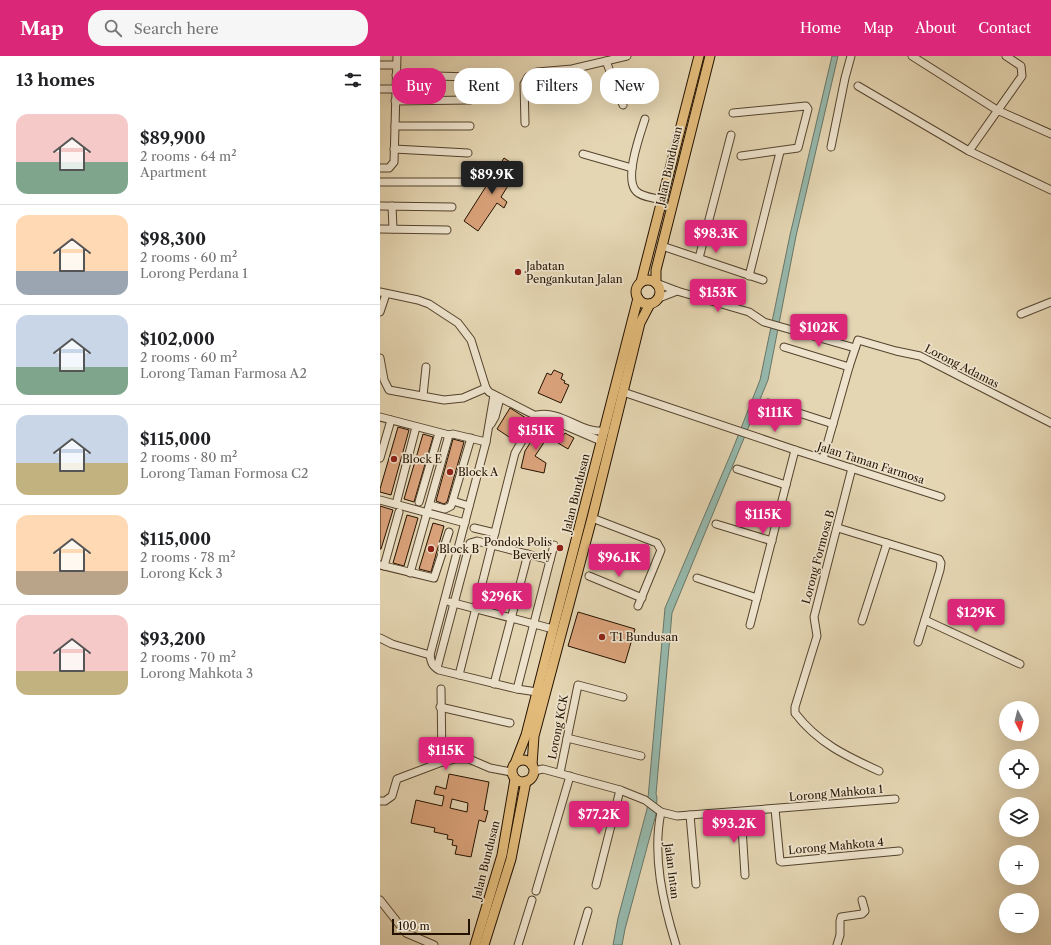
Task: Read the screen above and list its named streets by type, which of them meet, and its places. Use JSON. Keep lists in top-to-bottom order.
{
  "streets": {
    "main road": ["Jalan Bundusan"],
    "street": [
      "Lorong Adamas",
      "Jalan Taman Farmosa",
      "Lorong Formosa B",
      "Lorong KCK",
      "Lorong Mahkota 1",
      "Lorong Mahkota 4",
      "Jalan Intan"
    ]
  },
  "crossings": [
    ["Jalan Bundusan", "Jalan Taman Farmosa"],
    ["Jalan Taman Farmosa", "Lorong Formosa B"],
    ["Lorong Mahkota 1", "Lorong Mahkota 4"],
    ["Lorong Mahkota 1", "Jalan Intan"]
  ],
  "places": [
    "Jabatan Pengankutan Jalan",
    "Block E",
    "Block A",
    "Pondok Polis Beverly",
    "Block B",
    "T1 Bundusan"
  ],
  "scale_bar": "100 m",
  "north": "bottom",
  "page": {
    "header": "Map",
    "search": "Search here",
    "nav": [
      "Home",
      "Map",
      "About",
      "Contact"
    ],
    "heading": "13 homes",
    "chip": [
      "Buy",
      "Rent",
      "Filters",
      "New"
    ],
    "list": [
      {
        "name": "$89,900",
        "note": "2 rooms · 64 m² · Apartment"
      },
      {
        "name": "$98,300",
        "note": "2 rooms · 60 m² · Lorong Perdana 1"
      },
      {
        "name": "$102,000",
        "note": "2 rooms · 60 m² · Lorong Taman Farmosa A2"
      },
      {
        "name": "$115,000",
        "note": "2 rooms · 80 m² · Lorong Taman Formosa C2"
      },
      {
        "name": "$115,000",
        "note": "2 rooms · 78 m² · Lorong Kck 3"
      },
      {
        "name": "$93,200",
        "note": "2 rooms · 70 m² · Lorong Mahkota 3"
      }
    ],
    "price": [
      "$89.9K",
      "$98.3K",
      "$153K",
      "$102K",
      "$111K",
      "$151K",
      "$115K",
      "$96.1K",
      "$296K",
      "$129K",
      "$115K",
      "$77.2K",
      "$93.2K"
    ],
    "map_buttons": ["+", "−"],
    "scale": "100 m"
  }
}
